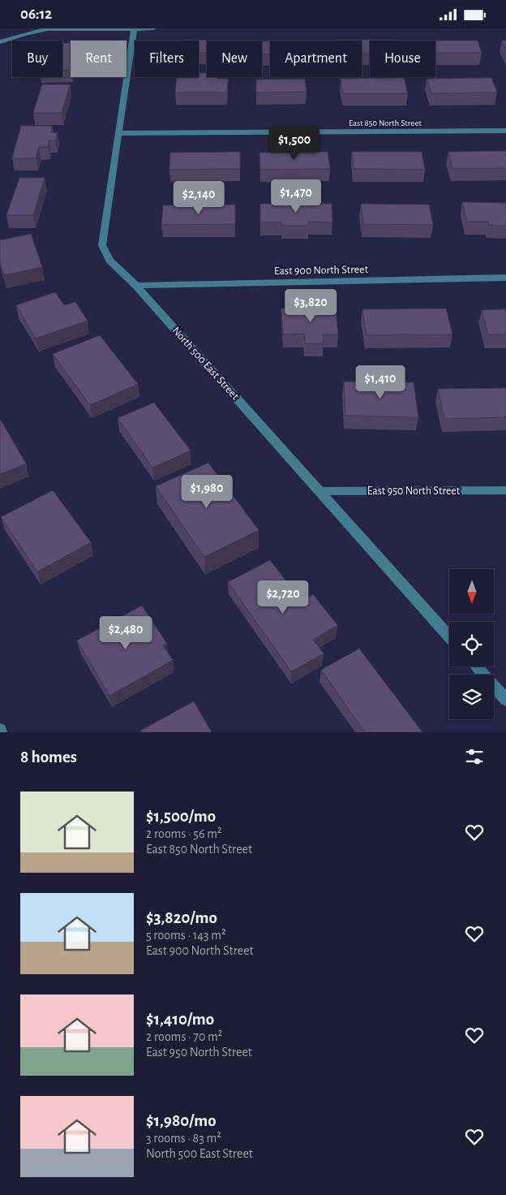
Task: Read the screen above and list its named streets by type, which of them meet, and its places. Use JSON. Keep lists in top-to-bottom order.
{
  "streets": {
    "street": [
      "East 850 North Street",
      "East 900 North Street",
      "North 500 East Street",
      "East 950 North Street"
    ]
  },
  "crossings": [
    ["East 850 North Street", "North 500 East Street"],
    ["East 900 North Street", "North 500 East Street"],
    ["North 500 East Street", "East 950 North Street"]
  ],
  "north": "bottom",
  "page": {
    "status": "06:12",
    "chip": [
      "Buy",
      "Rent",
      "Filters",
      "New",
      "Apartment",
      "House"
    ],
    "price": [
      "$1,500",
      "$1,470",
      "$2,140",
      "$3,820",
      "$1,410",
      "$1,980",
      "$2,720",
      "$2,480"
    ],
    "heading": "8 homes",
    "list": [
      {
        "name": "$1,500/mo",
        "note": "2 rooms · 56 m² · East 850 North Street"
      },
      {
        "name": "$3,820/mo",
        "note": "5 rooms · 143 m² · East 900 North Street"
      },
      {
        "name": "$1,410/mo",
        "note": "2 rooms · 70 m² · East 950 North Street"
      },
      {
        "name": "$1,980/mo",
        "note": "3 rooms · 83 m² · North 500 East Street"
      }
    ]
  }
}
